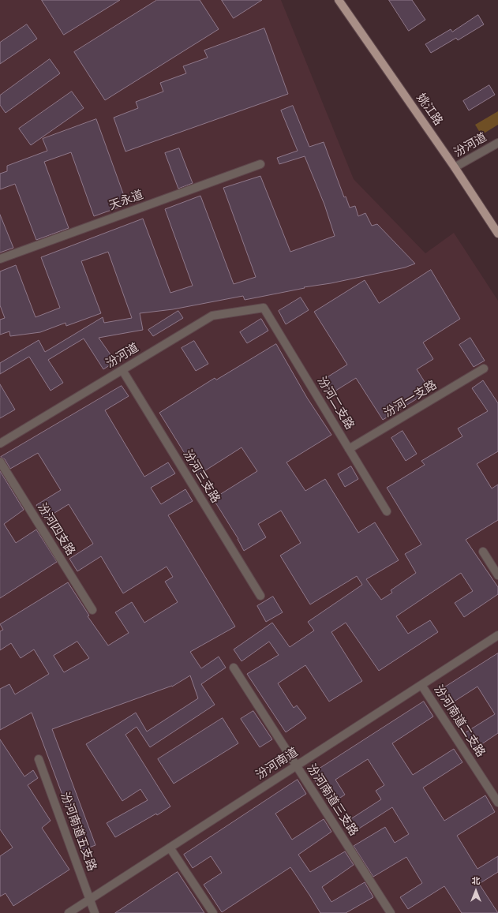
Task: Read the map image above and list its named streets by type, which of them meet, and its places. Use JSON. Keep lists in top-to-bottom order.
{
  "streets": {
    "main road": ["姚江路"],
    "street": [
      "汾河道",
      "天永道",
      "汾河一支路",
      "汾河二支路",
      "汾河三支路",
      "汾河四支路",
      "汾河南道二支路",
      "汾河南道",
      "汾河南道三支路",
      "汾河南道五支路"
    ]
  },
  "crossings": [
    ["姚江路", "汾河道"],
    ["汾河道", "汾河二支路"],
    ["汾河道", "汾河三支路"],
    ["汾河一支路", "汾河二支路"],
    ["汾河南道二支路", "汾河南道"],
    ["汾河南道", "汾河南道三支路"],
    ["汾河南道", "汾河南道五支路"]
  ],
  "north": "top"
}
